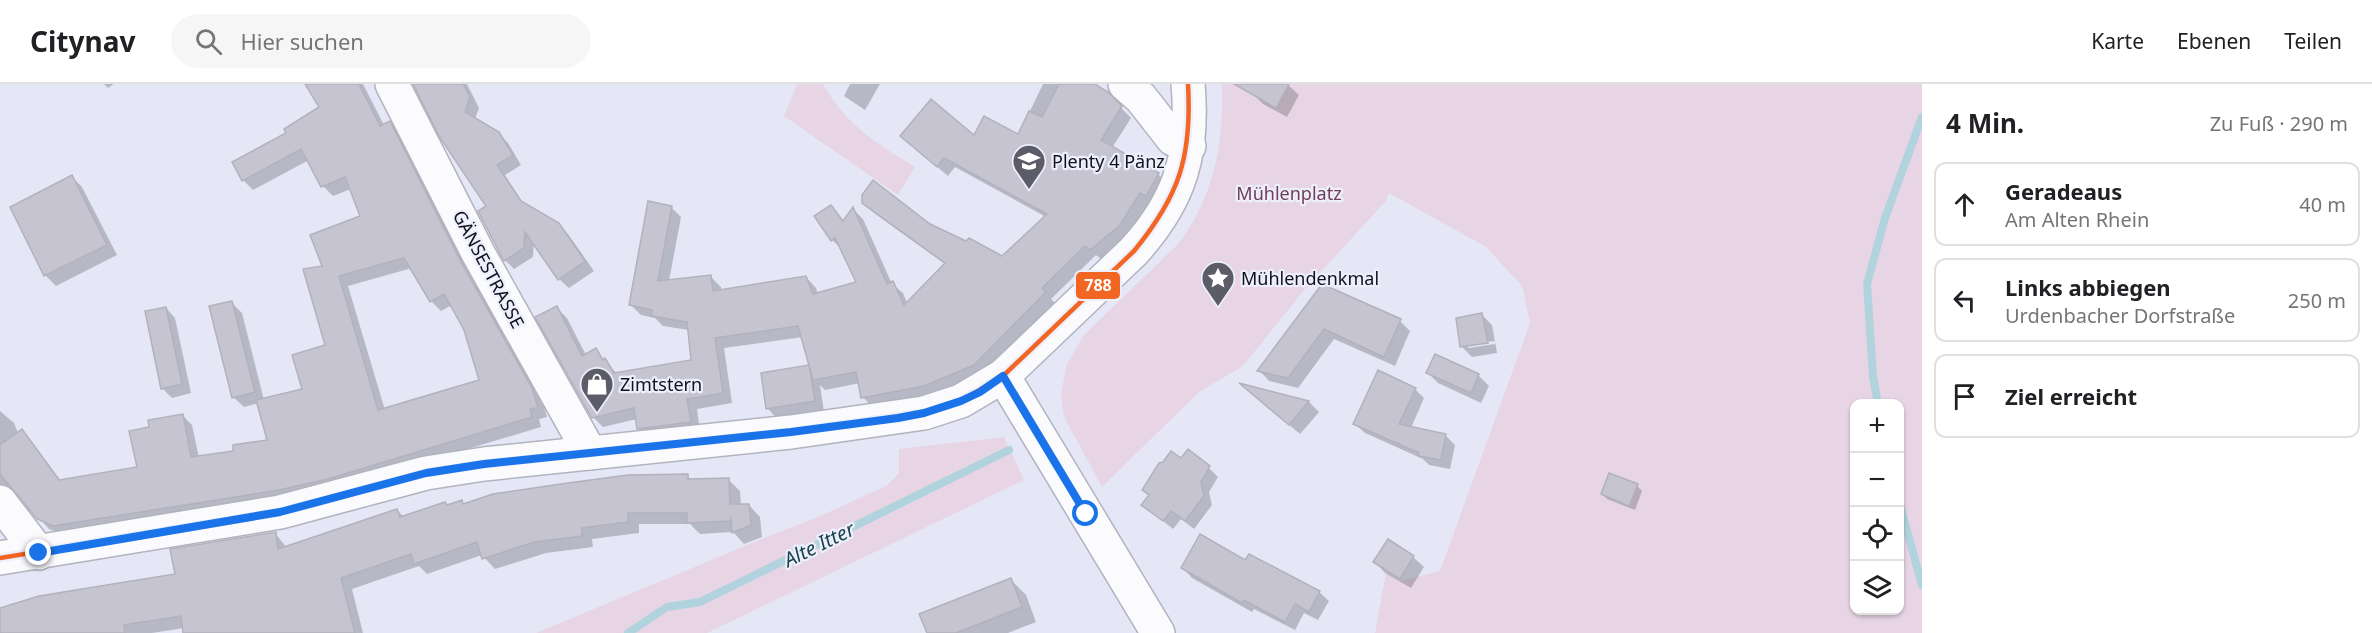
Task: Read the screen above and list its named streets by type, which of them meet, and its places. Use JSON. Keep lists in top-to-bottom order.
{
  "streets": {
    "street": ["GÄNSESTRASSE"]
  },
  "water": ["Alte Itter"],
  "parks": ["Mühlenplatz"],
  "places": {
    "school or university": ["Plenty 4 Pänz"],
    "place": ["Mühlendenkmal"],
    "shop": ["Zimtstern"]
  },
  "lines": ["transit line 788"],
  "page": {
    "header": "Citynav",
    "search": "Hier suchen",
    "nav": ["Karte", "Ebenen", "Teilen"],
    "heading": ["4 Min.", "Zu Fuß · 290 m"],
    "list": [
      ["Geradeaus", "Am Alten Rhein", "40 m"],
      ["Links abbiegen", "Urdenbacher Dorfstraße", "250 m"],
      "Ziel erreicht"
    ],
    "map_buttons": ["+", "−"]
  }
}
